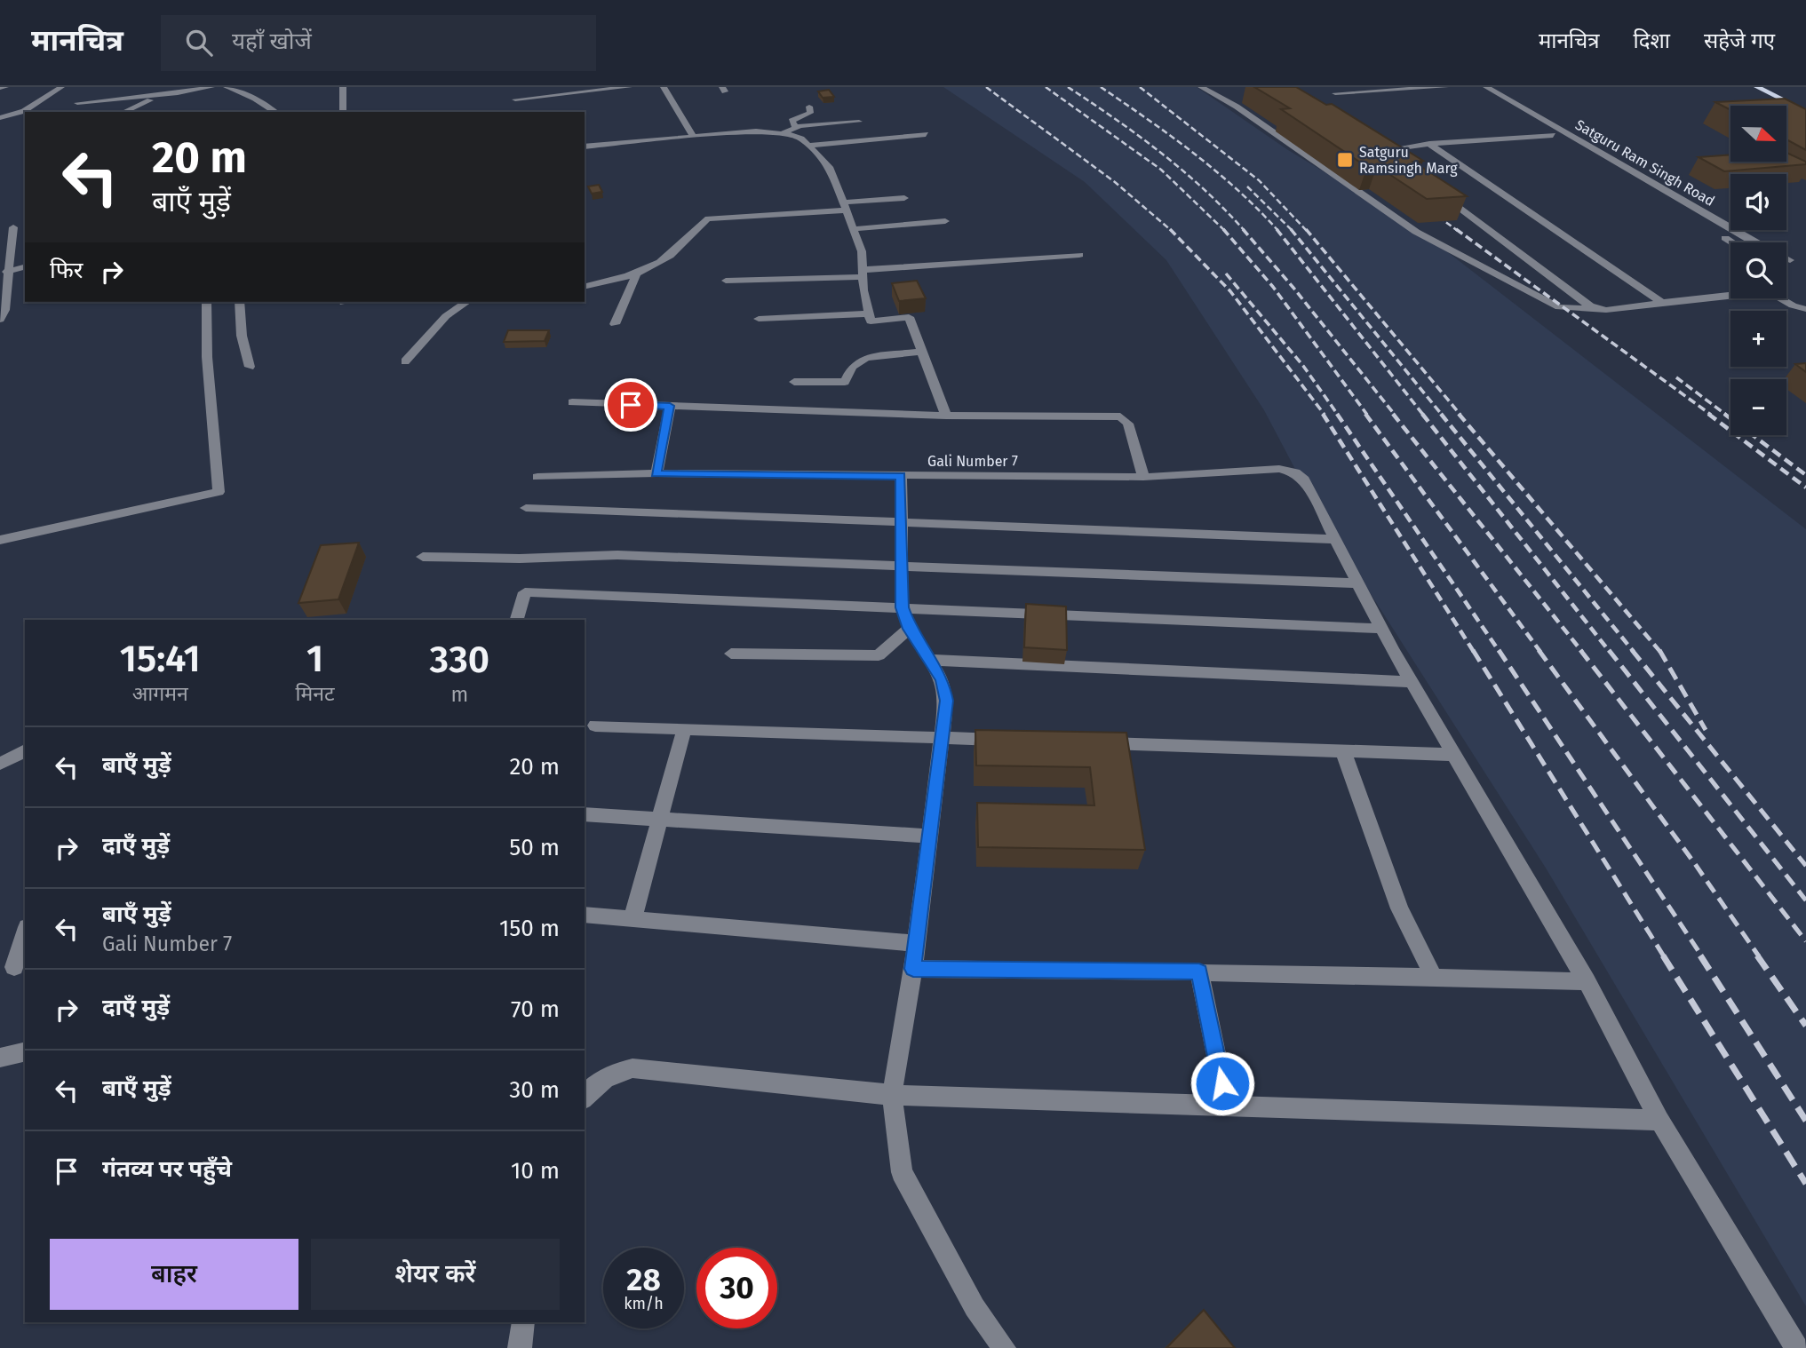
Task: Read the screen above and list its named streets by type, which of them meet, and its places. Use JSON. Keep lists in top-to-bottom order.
{
  "streets": {
    "street": ["Satguru Ram Singh Road", "Gali Number 7"]
  },
  "places": {
    "transit": ["Satguru Ramsingh Marg"]
  },
  "north": "right",
  "page": {
    "header": "मानचित्र",
    "search": "यहाँ खोजें",
    "nav": ["मानचित्र", "दिशा", "सहेजे गए"],
    "map_buttons": ["+", "−"],
    "turn": ["20 m", "बाएँ मुड़ें"],
    "then": "फिर",
    "eta": [
      "15:41",
      "आगमन",
      "1",
      "मिनट",
      "330",
      "m"
    ],
    "list": [
      {
        "name": "बाएँ मुड़ें",
        "value": "20 m"
      },
      {
        "name": "दाएँ मुड़ें",
        "value": "50 m"
      },
      {
        "name": "बाएँ मुड़ें",
        "note": "Gali Number 7",
        "value": "150 m"
      },
      {
        "name": "दाएँ मुड़ें",
        "value": "70 m"
      },
      {
        "name": "बाएँ मुड़ें",
        "value": "30 m"
      },
      {
        "name": "गंतव्य पर पहुँचे",
        "value": "10 m"
      }
    ],
    "buttons": ["बाहर", "शेयर करें"],
    "speed": "28 km/h",
    "limit": "30"
  }
}
